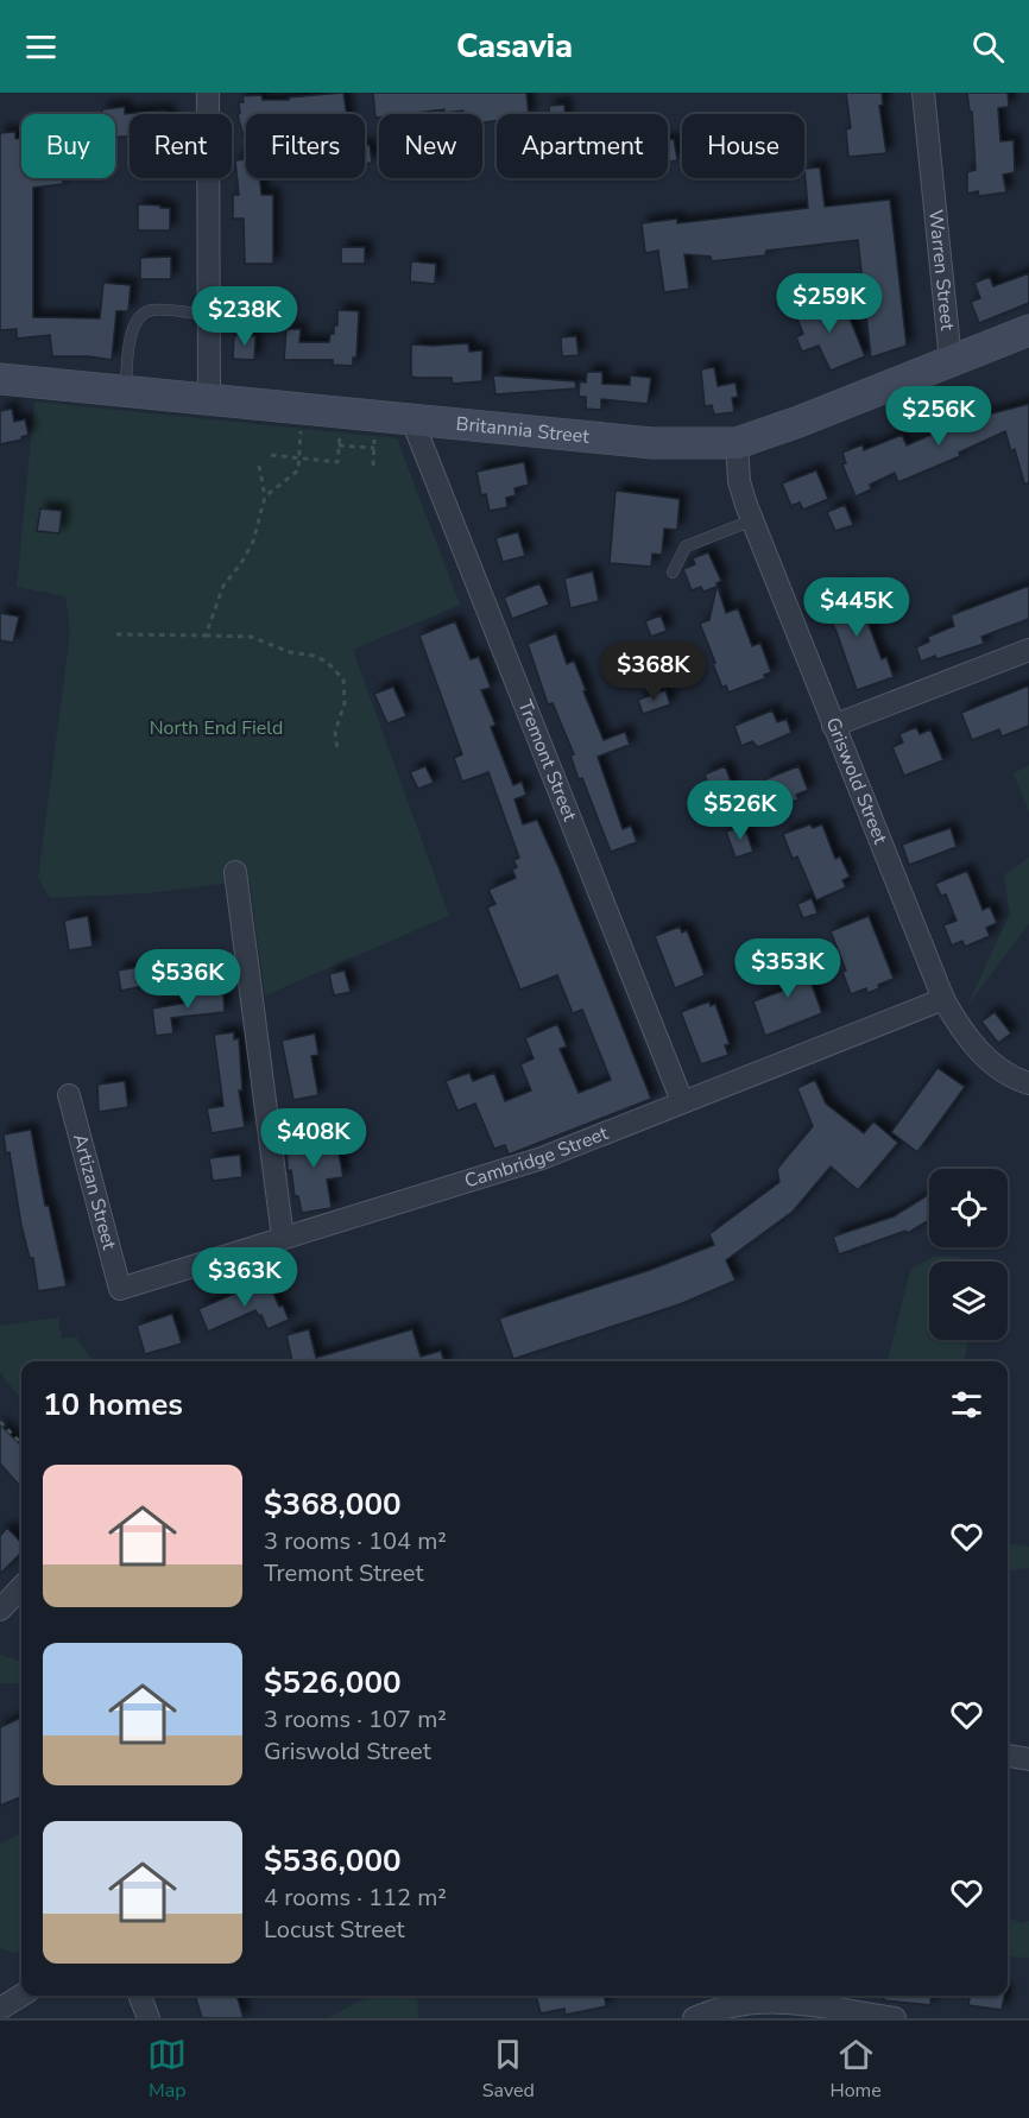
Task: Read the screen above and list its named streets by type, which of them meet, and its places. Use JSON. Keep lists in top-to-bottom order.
{
  "streets": {
    "main road": ["Britannia Street"],
    "street": [
      "Warren Street",
      "Tremont Street",
      "Griswold Street",
      "Cambridge Street",
      "Artizan Street"
    ]
  },
  "crossings": [
    ["Warren Street", "Britannia Street"],
    ["Britannia Street", "Tremont Street"],
    ["Britannia Street", "Griswold Street"],
    ["Tremont Street", "Cambridge Street"],
    ["Griswold Street", "Cambridge Street"],
    ["Cambridge Street", "Artizan Street"]
  ],
  "parks": ["North End Field"],
  "page": {
    "header": "Casavia",
    "chip": [
      "Buy",
      "Rent",
      "Filters",
      "New",
      "Apartment",
      "House"
    ],
    "price": [
      "$259K",
      "$238K",
      "$256K",
      "$445K",
      "$368K",
      "$526K",
      "$353K",
      "$536K",
      "$408K",
      "$363K"
    ],
    "heading": "10 homes",
    "list": [
      {
        "name": "$368,000",
        "note": "3 rooms · 104 m² · Tremont Street"
      },
      {
        "name": "$526,000",
        "note": "3 rooms · 107 m² · Griswold Street"
      },
      {
        "name": "$536,000",
        "note": "4 rooms · 112 m² · Locust Street"
      }
    ],
    "tabs": ["Map", "Saved", "Home"]
  }
}
